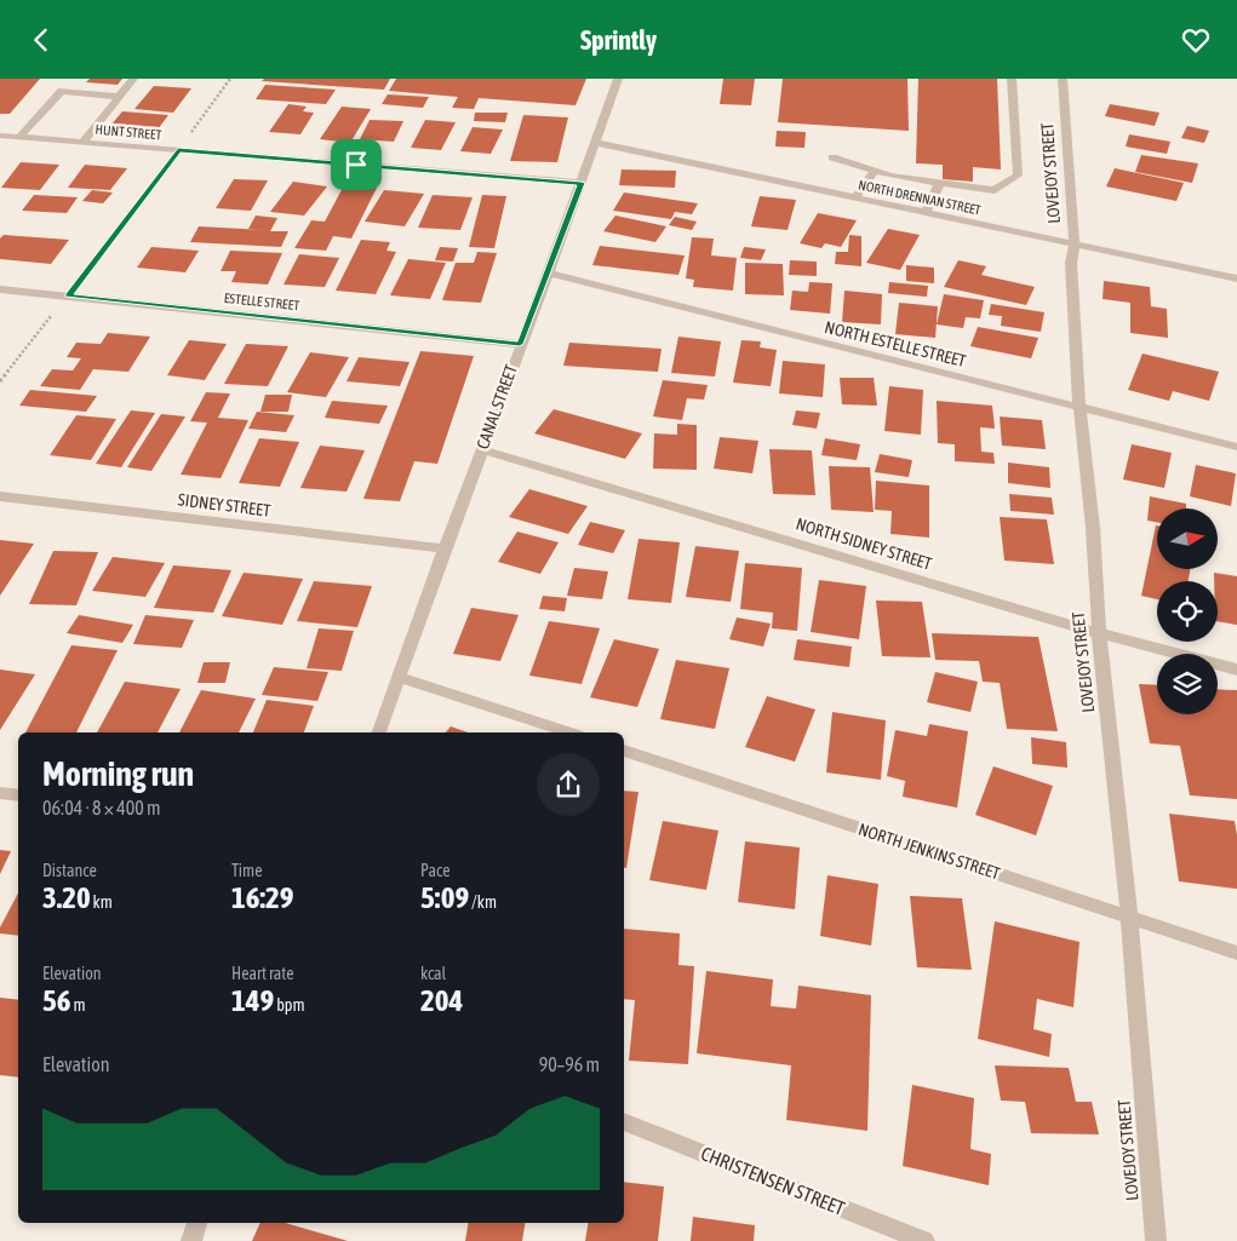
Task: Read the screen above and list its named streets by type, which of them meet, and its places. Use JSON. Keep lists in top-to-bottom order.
{
  "streets": {
    "street": [
      "HUNT STREET",
      "LOVEJOY STREET",
      "NORTH DRENNAN STREET",
      "ESTELLE STREET",
      "NORTH ESTELLE STREET",
      "CANAL STREET",
      "SIDNEY STREET",
      "NORTH SIDNEY STREET",
      "NORTH JENKINS STREET",
      "CHRISTENSEN STREET"
    ]
  },
  "crossings": [
    ["HUNT STREET", "CANAL STREET"],
    ["LOVEJOY STREET", "NORTH DRENNAN STREET"],
    ["LOVEJOY STREET", "NORTH ESTELLE STREET"],
    ["LOVEJOY STREET", "NORTH SIDNEY STREET"],
    ["LOVEJOY STREET", "NORTH JENKINS STREET"],
    ["NORTH DRENNAN STREET", "CANAL STREET"],
    ["ESTELLE STREET", "CANAL STREET"],
    ["NORTH ESTELLE STREET", "CANAL STREET"],
    ["CANAL STREET", "SIDNEY STREET"],
    ["CANAL STREET", "NORTH SIDNEY STREET"]
  ],
  "north": "right",
  "page": {
    "header": "Sprintly",
    "heading": ["Morning run", "06:04 · 8 × 400 m"],
    "stats": [
      ["Distance", "3.20 km"],
      ["Time", "16:29"],
      ["Pace", "5:09 /km"],
      ["Elevation", "56 m"],
      ["Heart rate", "149 bpm"],
      ["kcal", "204"]
    ],
    "chart": ["Elevation", "90–96 m"]
  }
}
